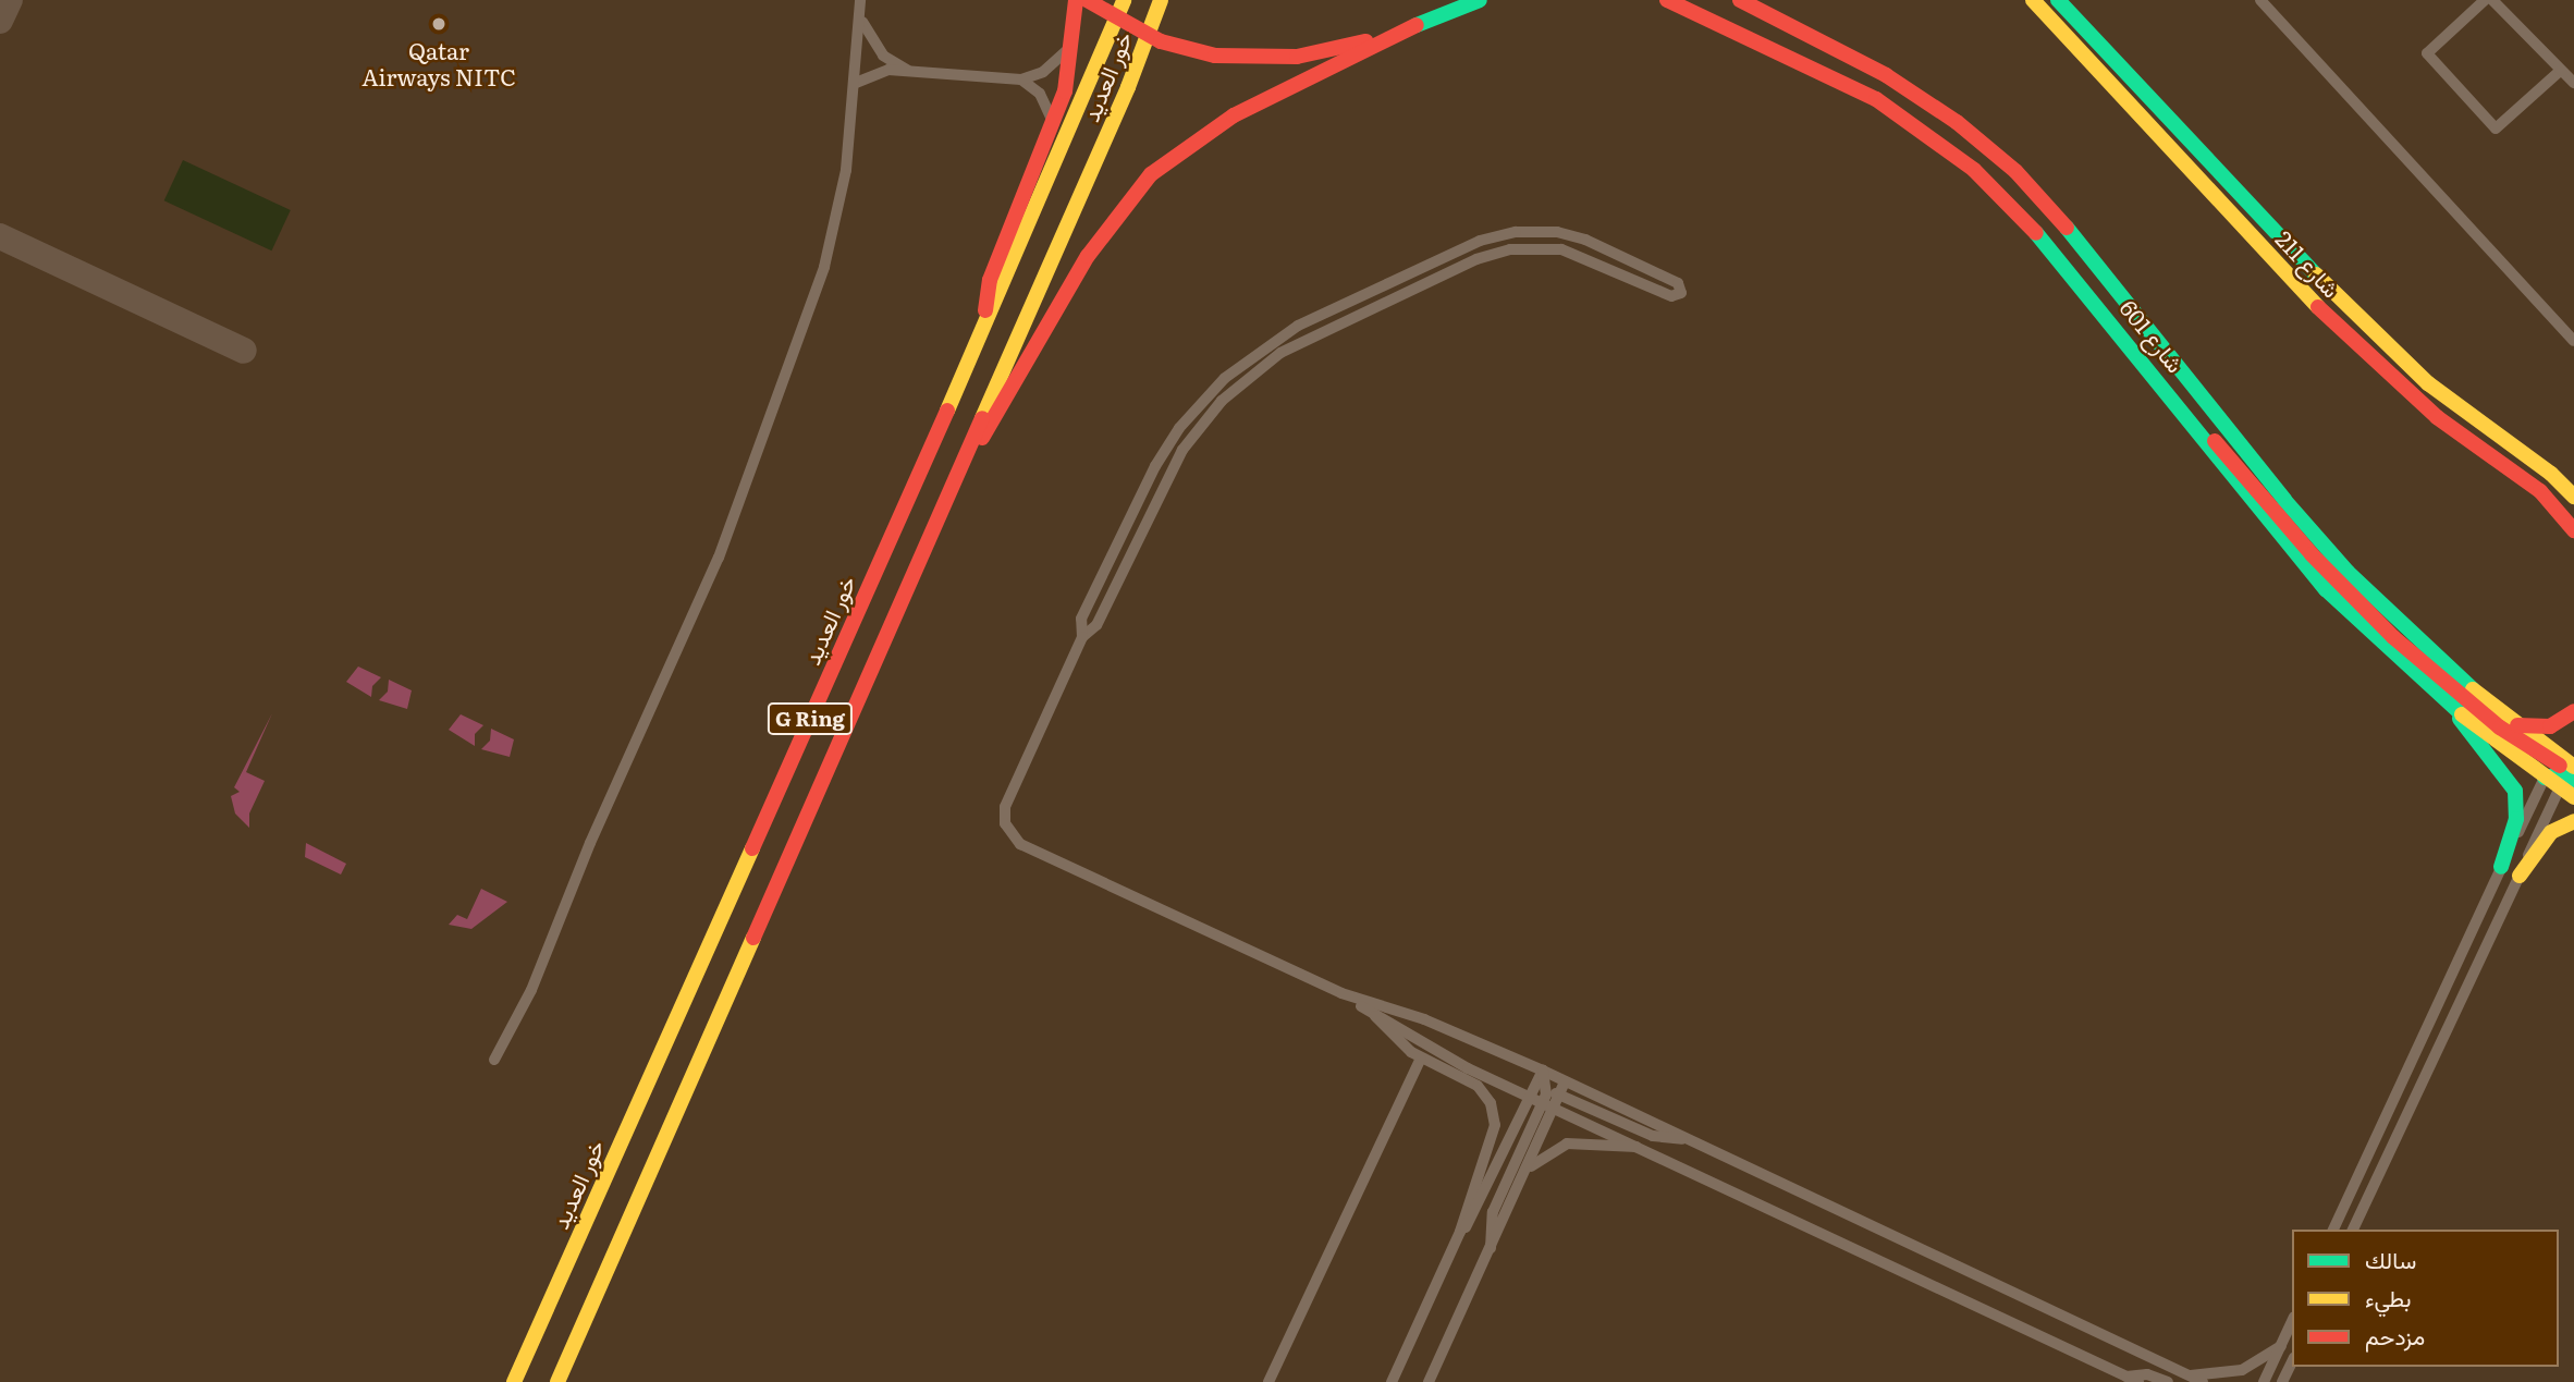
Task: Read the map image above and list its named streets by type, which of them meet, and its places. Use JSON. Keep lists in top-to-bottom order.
{
  "streets": {
    "main road": [
      "خور العديد",
      "شارع 211",
      "شارع 601",
      "G Ring"
    ]
  },
  "places": ["Qatar Airways NITC"],
  "legend": ["سالك", "بطيء", "مزدحم"]
}
